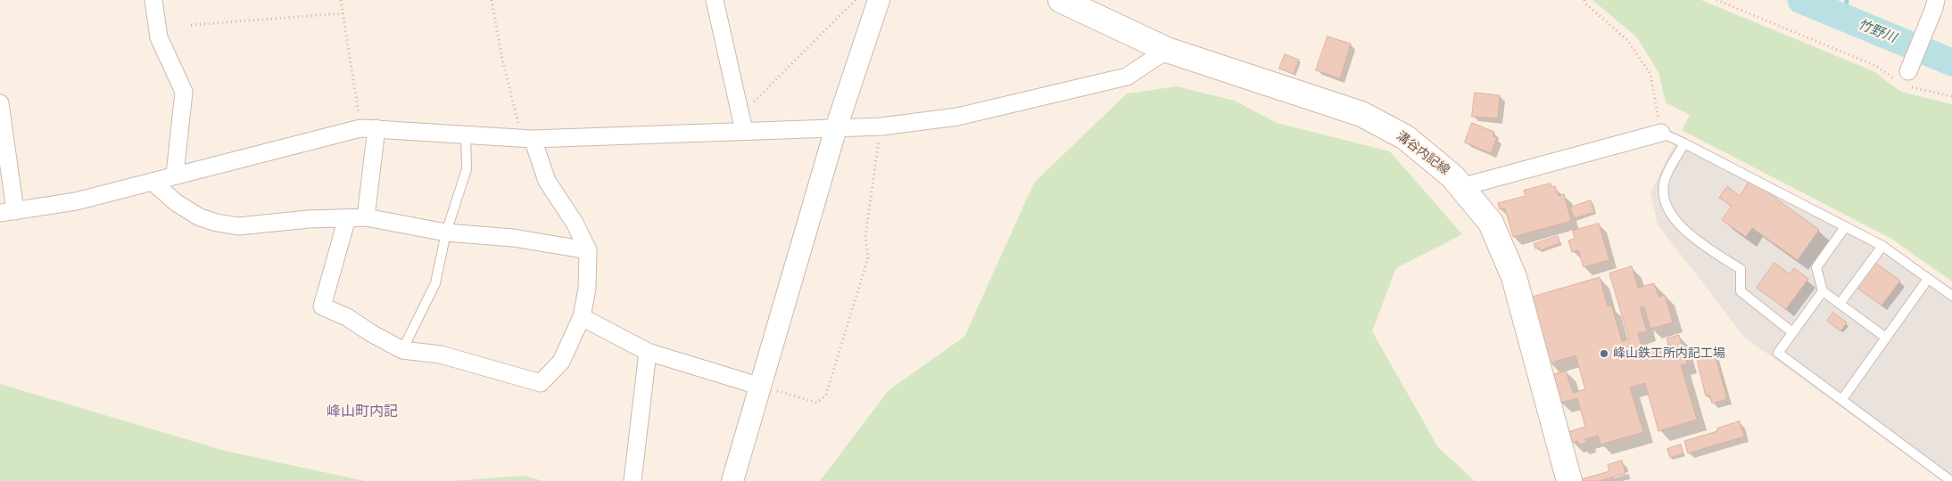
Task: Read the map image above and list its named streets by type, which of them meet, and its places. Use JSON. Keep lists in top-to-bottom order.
{
  "streets": {
    "main road": ["溝谷内記線"]
  },
  "districts": ["峰山町内記"],
  "water": ["竹野川"],
  "places": ["峰山鉄工所内記工場"]
}
